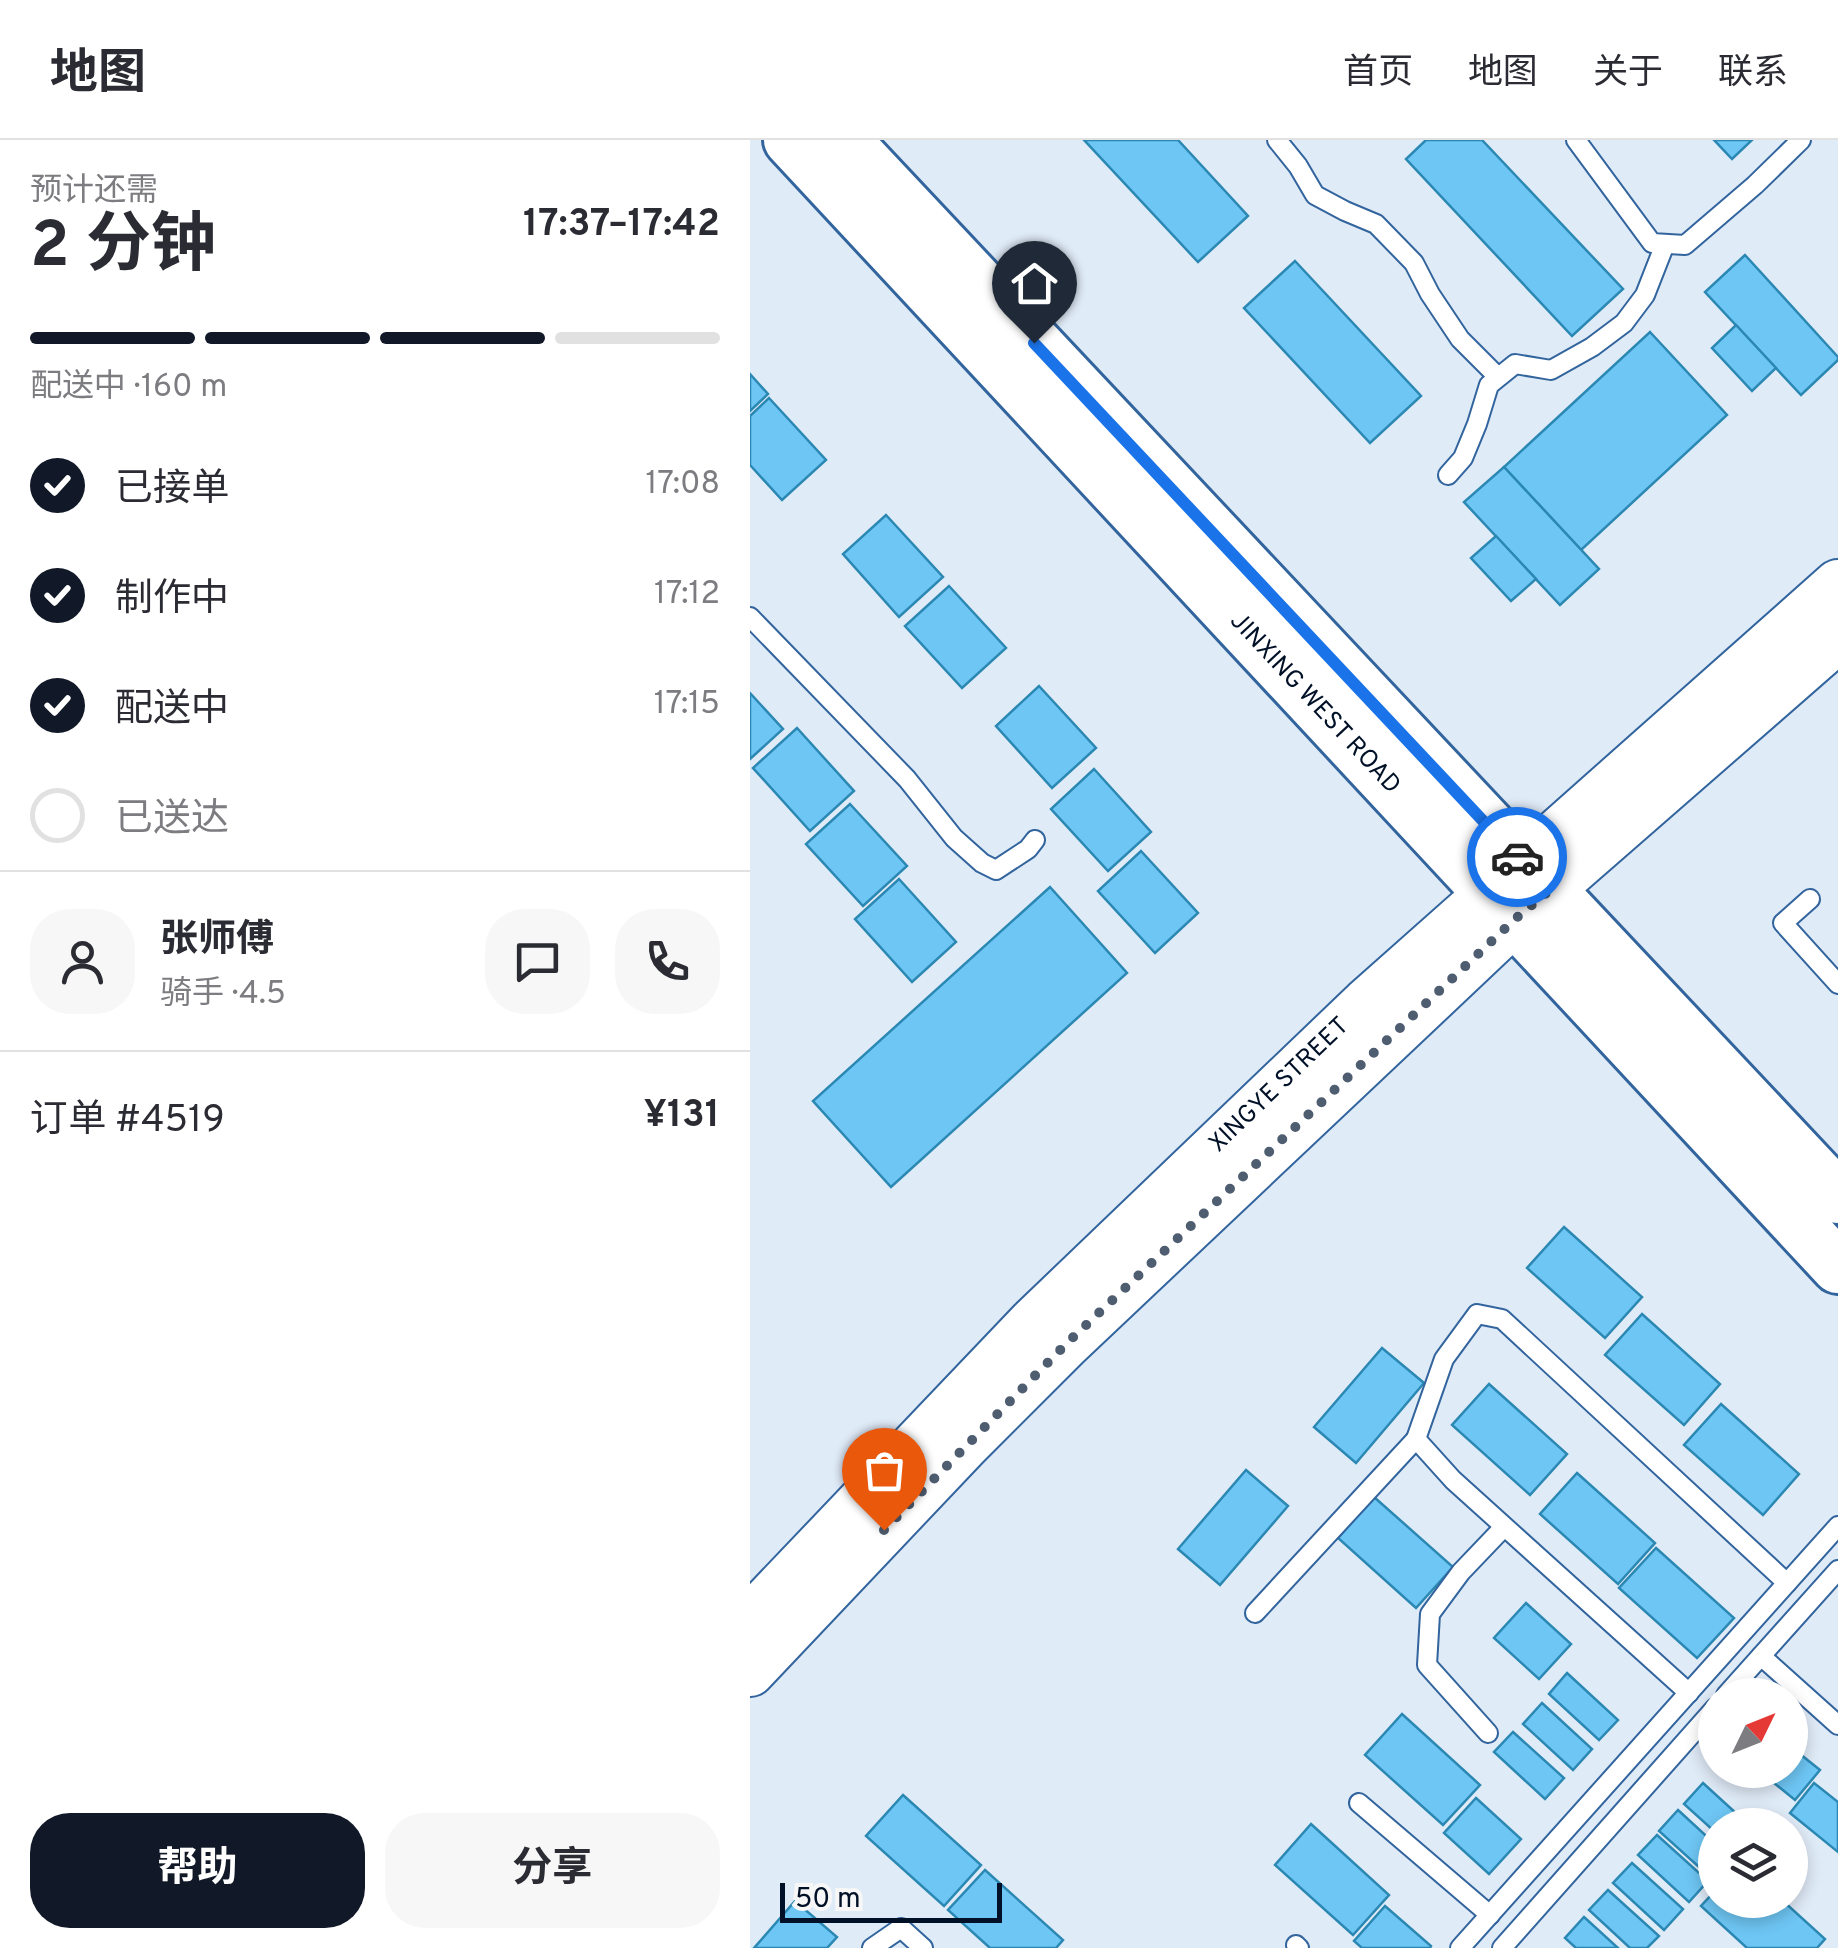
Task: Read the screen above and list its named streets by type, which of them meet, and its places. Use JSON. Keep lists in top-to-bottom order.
{
  "streets": {
    "main road": ["JINXING WEST ROAD", "XINGYE STREET"]
  },
  "crossings": [
    ["JINXING WEST ROAD", "XINGYE STREET"]
  ],
  "scale_bar": "50 m",
  "north": "top right",
  "page": {
    "header": "地图",
    "nav": [
      "首页",
      "地图",
      "关于",
      "联系"
    ],
    "heading": ["2 分钟", "预计还需", "17:37–17:42"],
    "panel": [
      "张师傅",
      "骑手 · 4.5",
      "订单 #4519",
      "¥131"
    ],
    "bar": "配送中 · 160 m",
    "list": [
      ["已接单", "17:08"],
      ["制作中", "17:12"],
      ["配送中", "17:15"],
      "已送达"
    ],
    "buttons": ["帮助", "分享"],
    "scale": "50 m"
  }
}
